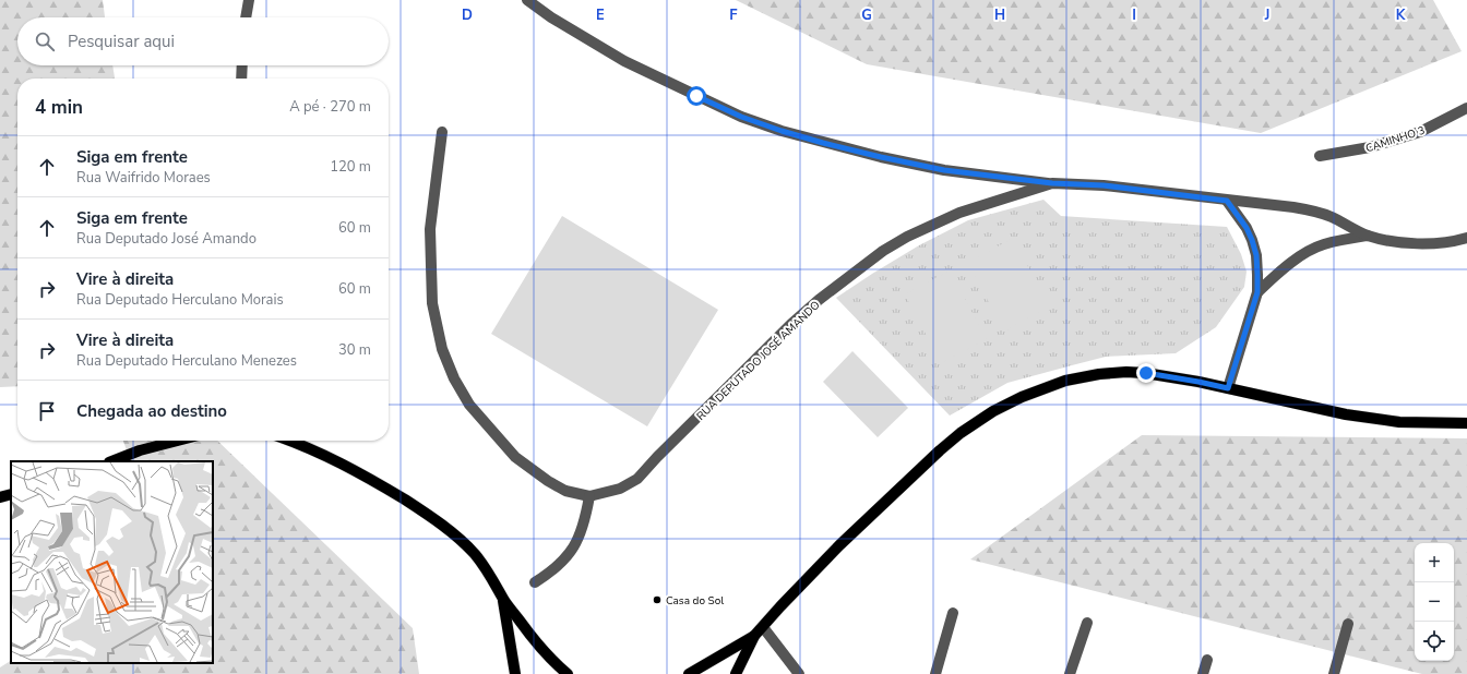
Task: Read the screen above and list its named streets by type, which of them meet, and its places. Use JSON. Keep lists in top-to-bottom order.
{
  "streets": {
    "street": ["CAMINHO 3", "RUA DEPUTADO JOSÉ AMANDO"]
  },
  "places": ["Casa do Sol"],
  "page": {
    "search": "Pesquisar aqui",
    "heading": ["4 min", "A pé · 270 m"],
    "list": [
      ["Siga em frente", "Rua Waifrido Moraes", "120 m"],
      ["Siga em frente", "Rua Deputado José Amando", "60 m"],
      ["Vire à direita", "Rua Deputado Herculano Morais", "60 m"],
      ["Vire à direita", "Rua Deputado Herculano Menezes", "30 m"],
      "Chegada ao destino"
    ],
    "map_buttons": ["+", "−"]
  },
  "grid": {
    "columns": [
      "D",
      "E",
      "F",
      "G",
      "H",
      "I",
      "J",
      "K"
    ]
  }
}
